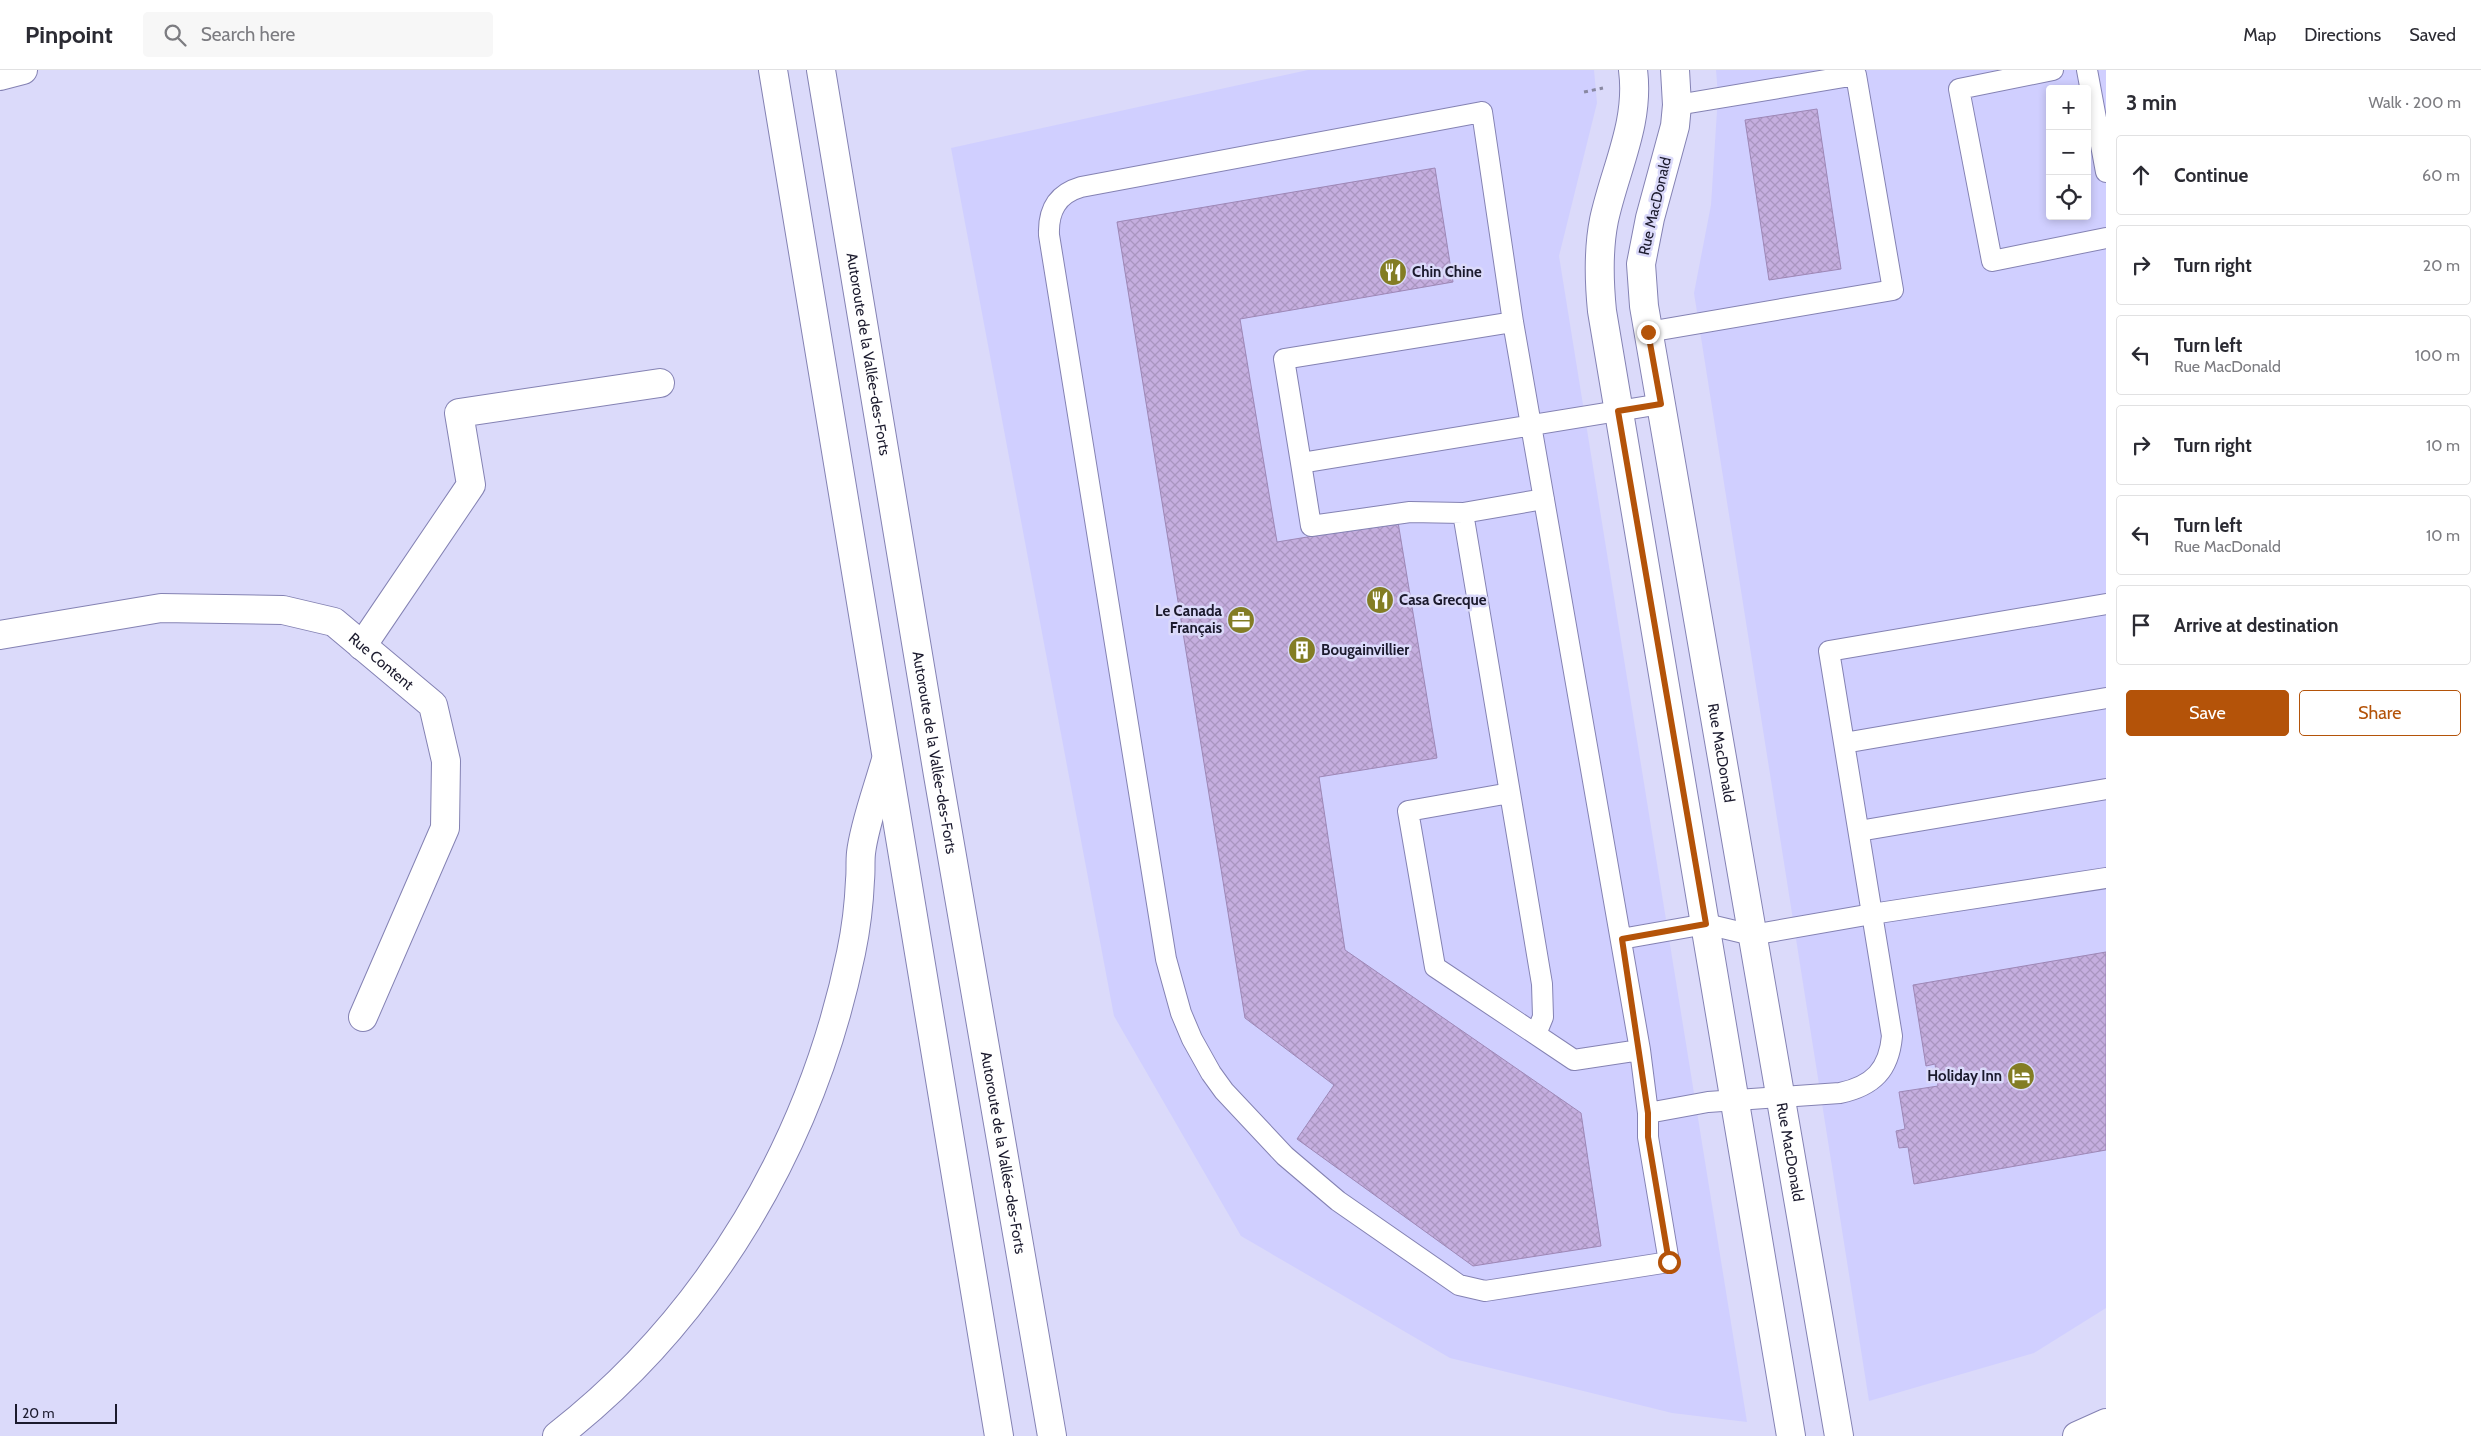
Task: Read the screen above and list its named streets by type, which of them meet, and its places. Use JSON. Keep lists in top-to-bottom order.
{
  "streets": {
    "main road": ["Rue MacDonald", "Autoroute de la Vallée-des-Forts", "Rue Content"]
  },
  "places": {
    "restaurant": ["Chin Chine", "Casa Grecque"],
    "office": ["Le Canada Français"],
    "building": ["Bougainvillier"],
    "hotel": ["Holiday Inn"]
  },
  "scale_bar": "20 m",
  "page": {
    "header": "Pinpoint",
    "search": "Search here",
    "nav": ["Map", "Directions", "Saved"],
    "heading": ["3 min", "Walk · 200 m"],
    "map_buttons": ["+", "−"],
    "list": [
      ["Continue", "60 m"],
      ["Turn right", "20 m"],
      ["Turn left", "Rue MacDonald", "100 m"],
      ["Turn right", "10 m"],
      ["Turn left", "Rue MacDonald", "10 m"],
      "Arrive at destination"
    ],
    "buttons": ["Save", "Share"],
    "scale": "20 m"
  }
}
